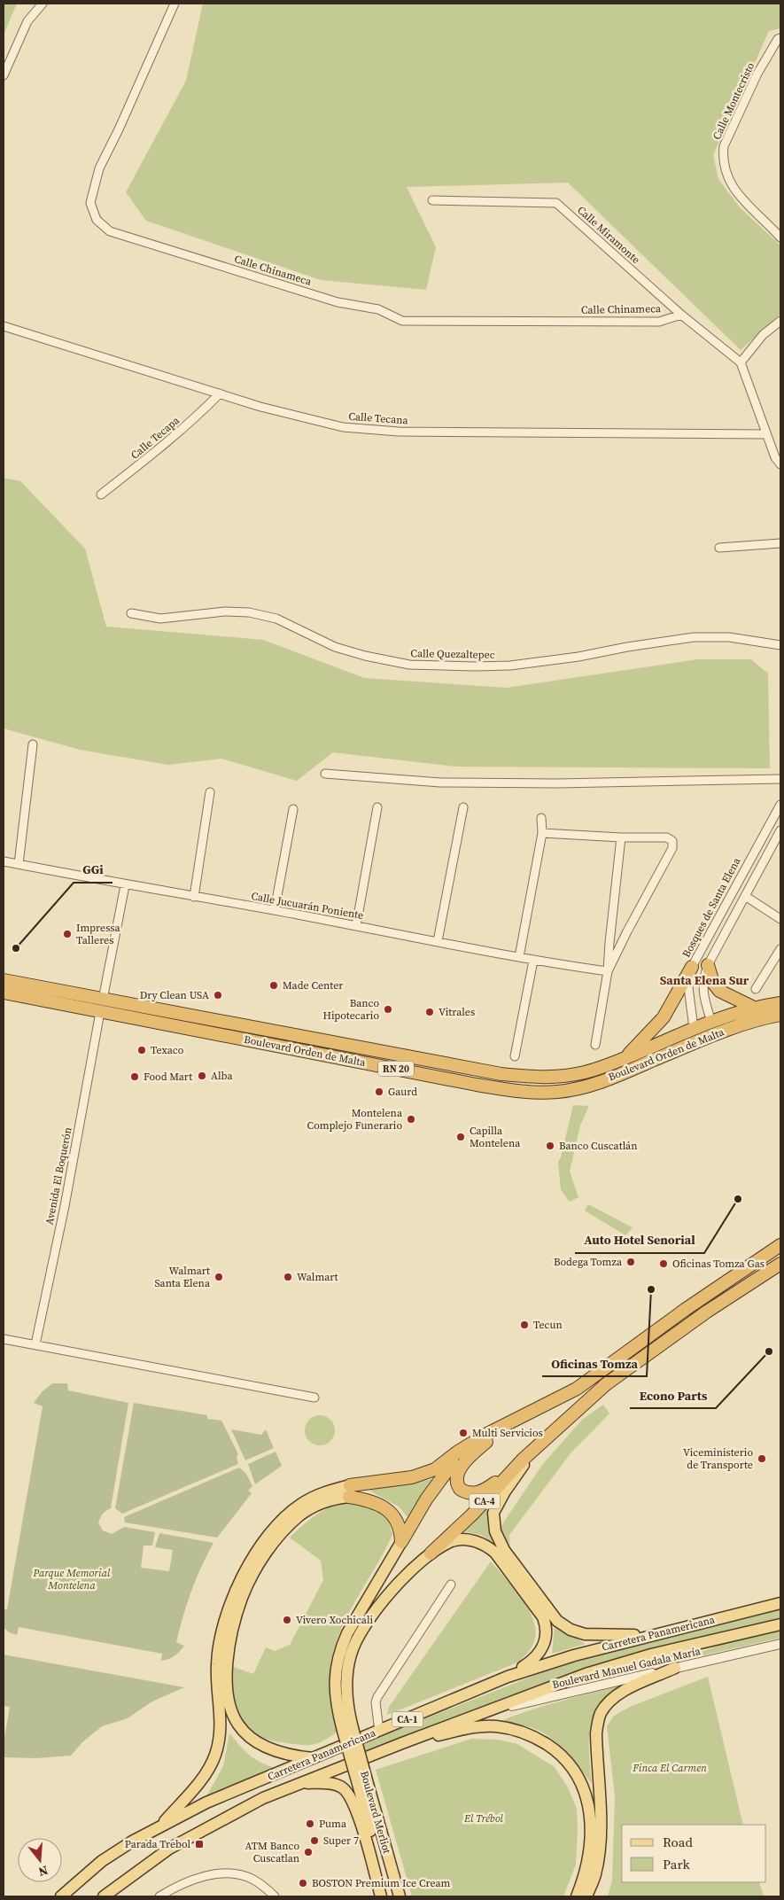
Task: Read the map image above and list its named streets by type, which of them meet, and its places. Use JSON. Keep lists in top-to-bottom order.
{
  "streets": {
    "highway": ["Boulevard Orden de Malta", "RN 20", "CA-4"],
    "main road": ["Carretera Panamericana", "CA-1", "Boulevard Merliot"],
    "street": [
      "Calle Montecristo",
      "Calle Miramonte",
      "Calle Chinameca",
      "Calle Tecana",
      "Calle Tecapa",
      "Calle Quezaltepec",
      "Calle Jucuarán Poniente",
      "Bosques de Santa Elena",
      "Avenida El Boquerón",
      "Boulevard Manuel Gadala María"
    ]
  },
  "crossings": [
    ["Calle Miramonte", "Calle Chinameca"],
    ["Calle Tecana", "Calle Tecapa"],
    ["Bosques de Santa Elena", "Boulevard Orden de Malta"],
    ["Boulevard Orden de Malta", "Avenida El Boquerón"],
    ["CA-4", "Boulevard Merliot"],
    ["Carretera Panamericana", "Boulevard Manuel Gadala María"]
  ],
  "districts": ["Santa Elena Sur"],
  "parks": ["Parque Memorial Montelena", "Finca El Carmen", "El Trébol"],
  "places": {
    "other": [
      "Impressa Talleres",
      "GGi",
      "Made Center",
      "Dry Clean USA",
      "Banco Hipotecario",
      "Vitrales",
      "Texaco",
      "Alba",
      "Food Mart",
      "Gaurd",
      "Montelena Complejo Funerario",
      "Capilla Montelena",
      "Banco Cuscatlán",
      "Auto Hotel Senorial",
      "Bodega Tomza",
      "Oficinas Tomza Gas",
      "Walmart Santa Elena",
      "Walmart",
      "Oficinas Tomza",
      "Tecun",
      "Econo Parts",
      "Multi Servicios",
      "Viceministerio de Transporte",
      "Vivero Xochicali",
      "Puma",
      "Super 7",
      "ATM Banco Cuscatlan",
      "BOSTON Premium Ice Cream"
    ],
    "transit": ["Parada Trebol"]
  },
  "legend": ["Road", "Park"],
  "north": "bottom"
}
